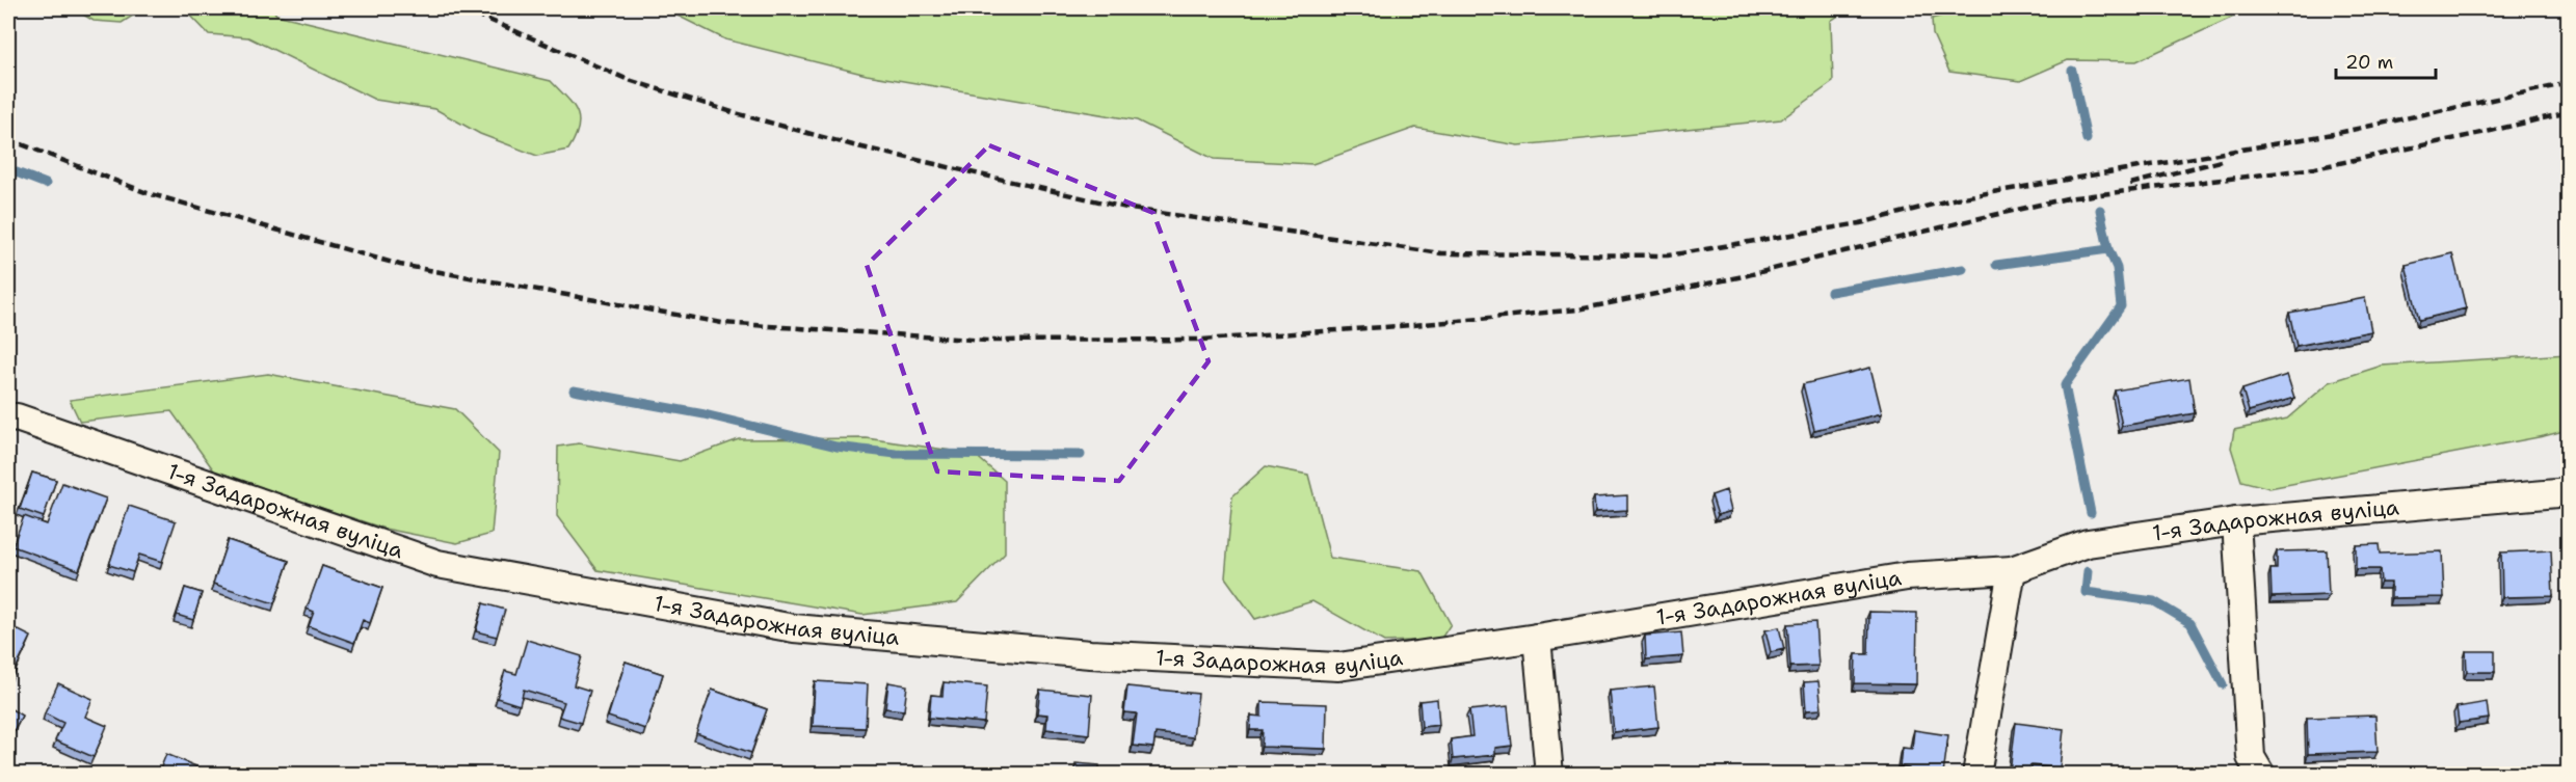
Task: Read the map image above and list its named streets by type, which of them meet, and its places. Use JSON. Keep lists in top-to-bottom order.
{
  "streets": {
    "street": ["1-я Задарожная вуліца"]
  },
  "scale_bar": "20 m"
}
